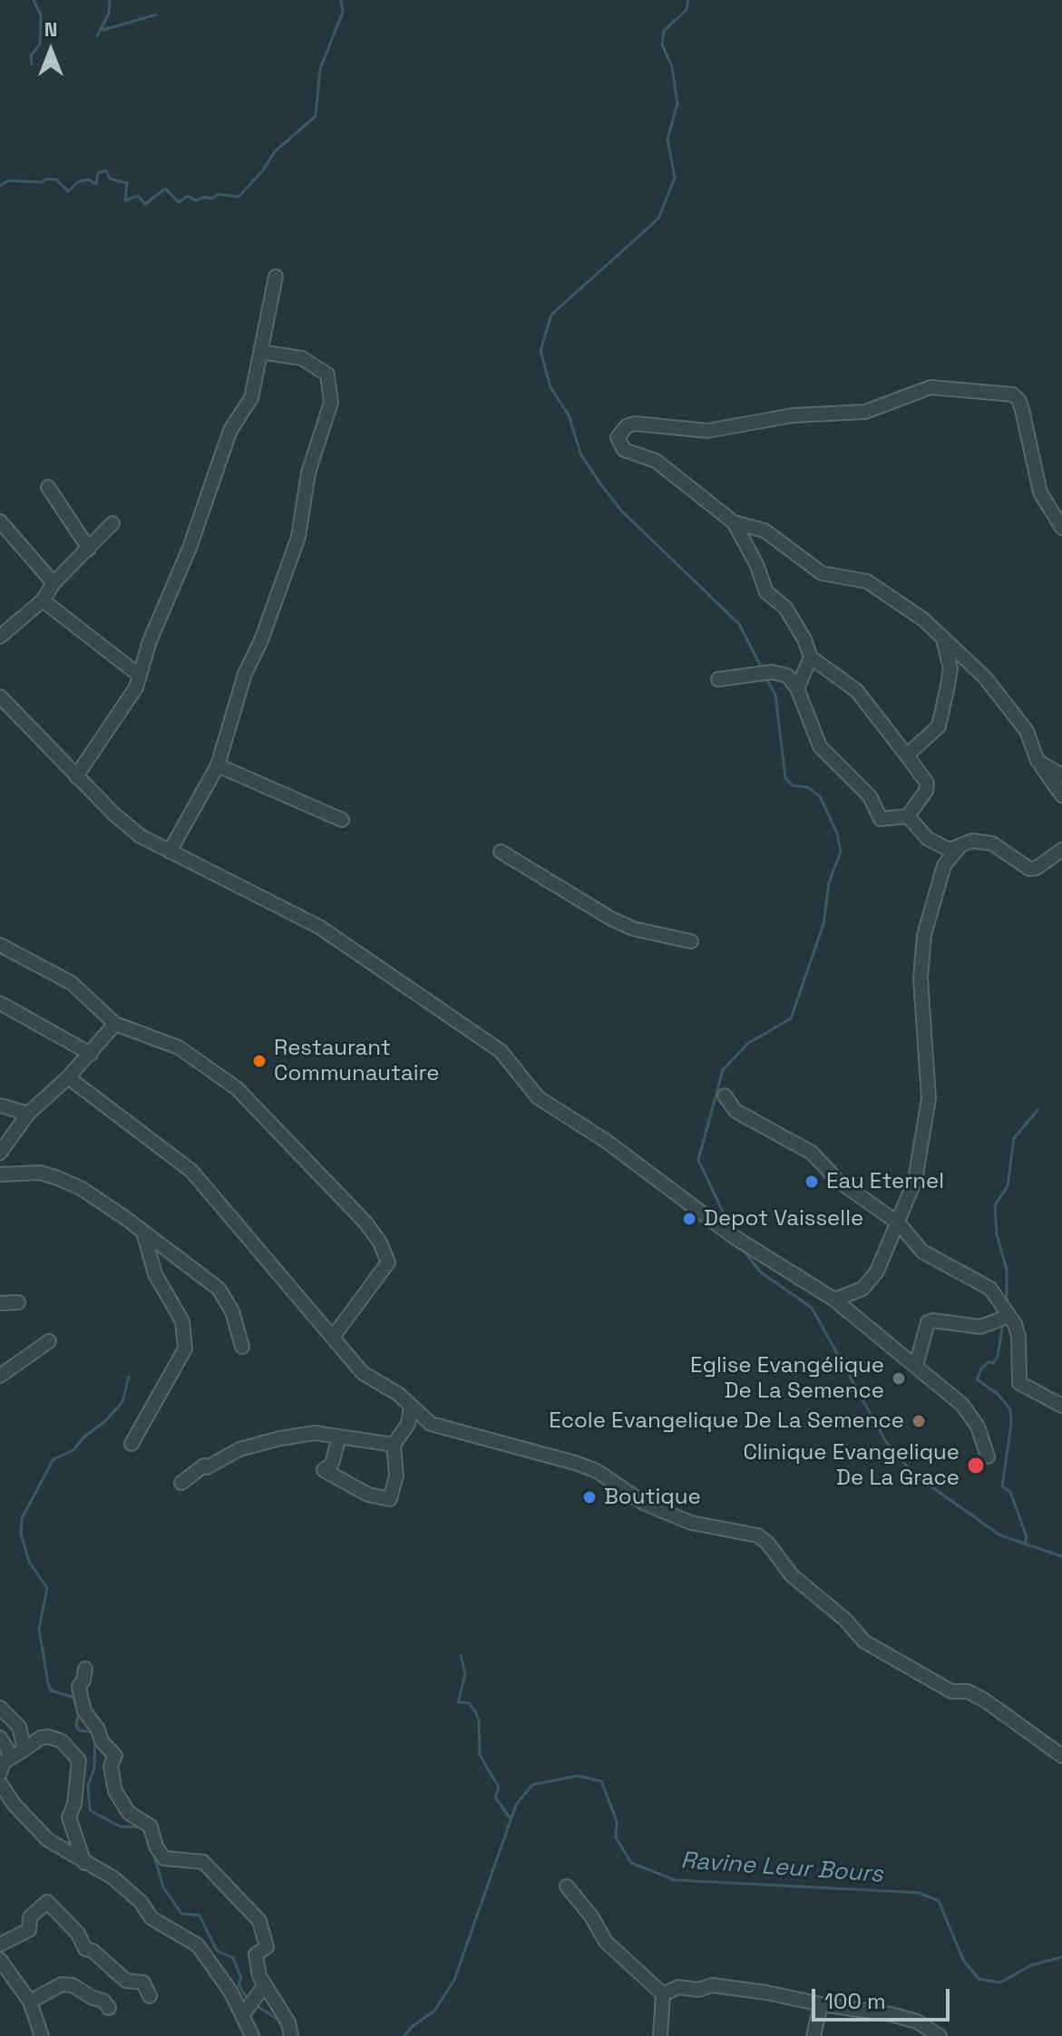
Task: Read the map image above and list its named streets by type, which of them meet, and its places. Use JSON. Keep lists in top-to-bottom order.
{
  "water": ["Ravine Leur Bours"],
  "places": [
    "Restaurant Communautaire",
    "Eau Eternel",
    "Depot Vaisselle",
    "Eglise Evangélique De La Semence",
    "Ecole Evangelique De La Semence",
    "Clinique Evangelique De La Grace",
    "Boutique"
  ],
  "scale_bar": "100 m",
  "north": "top"
}
